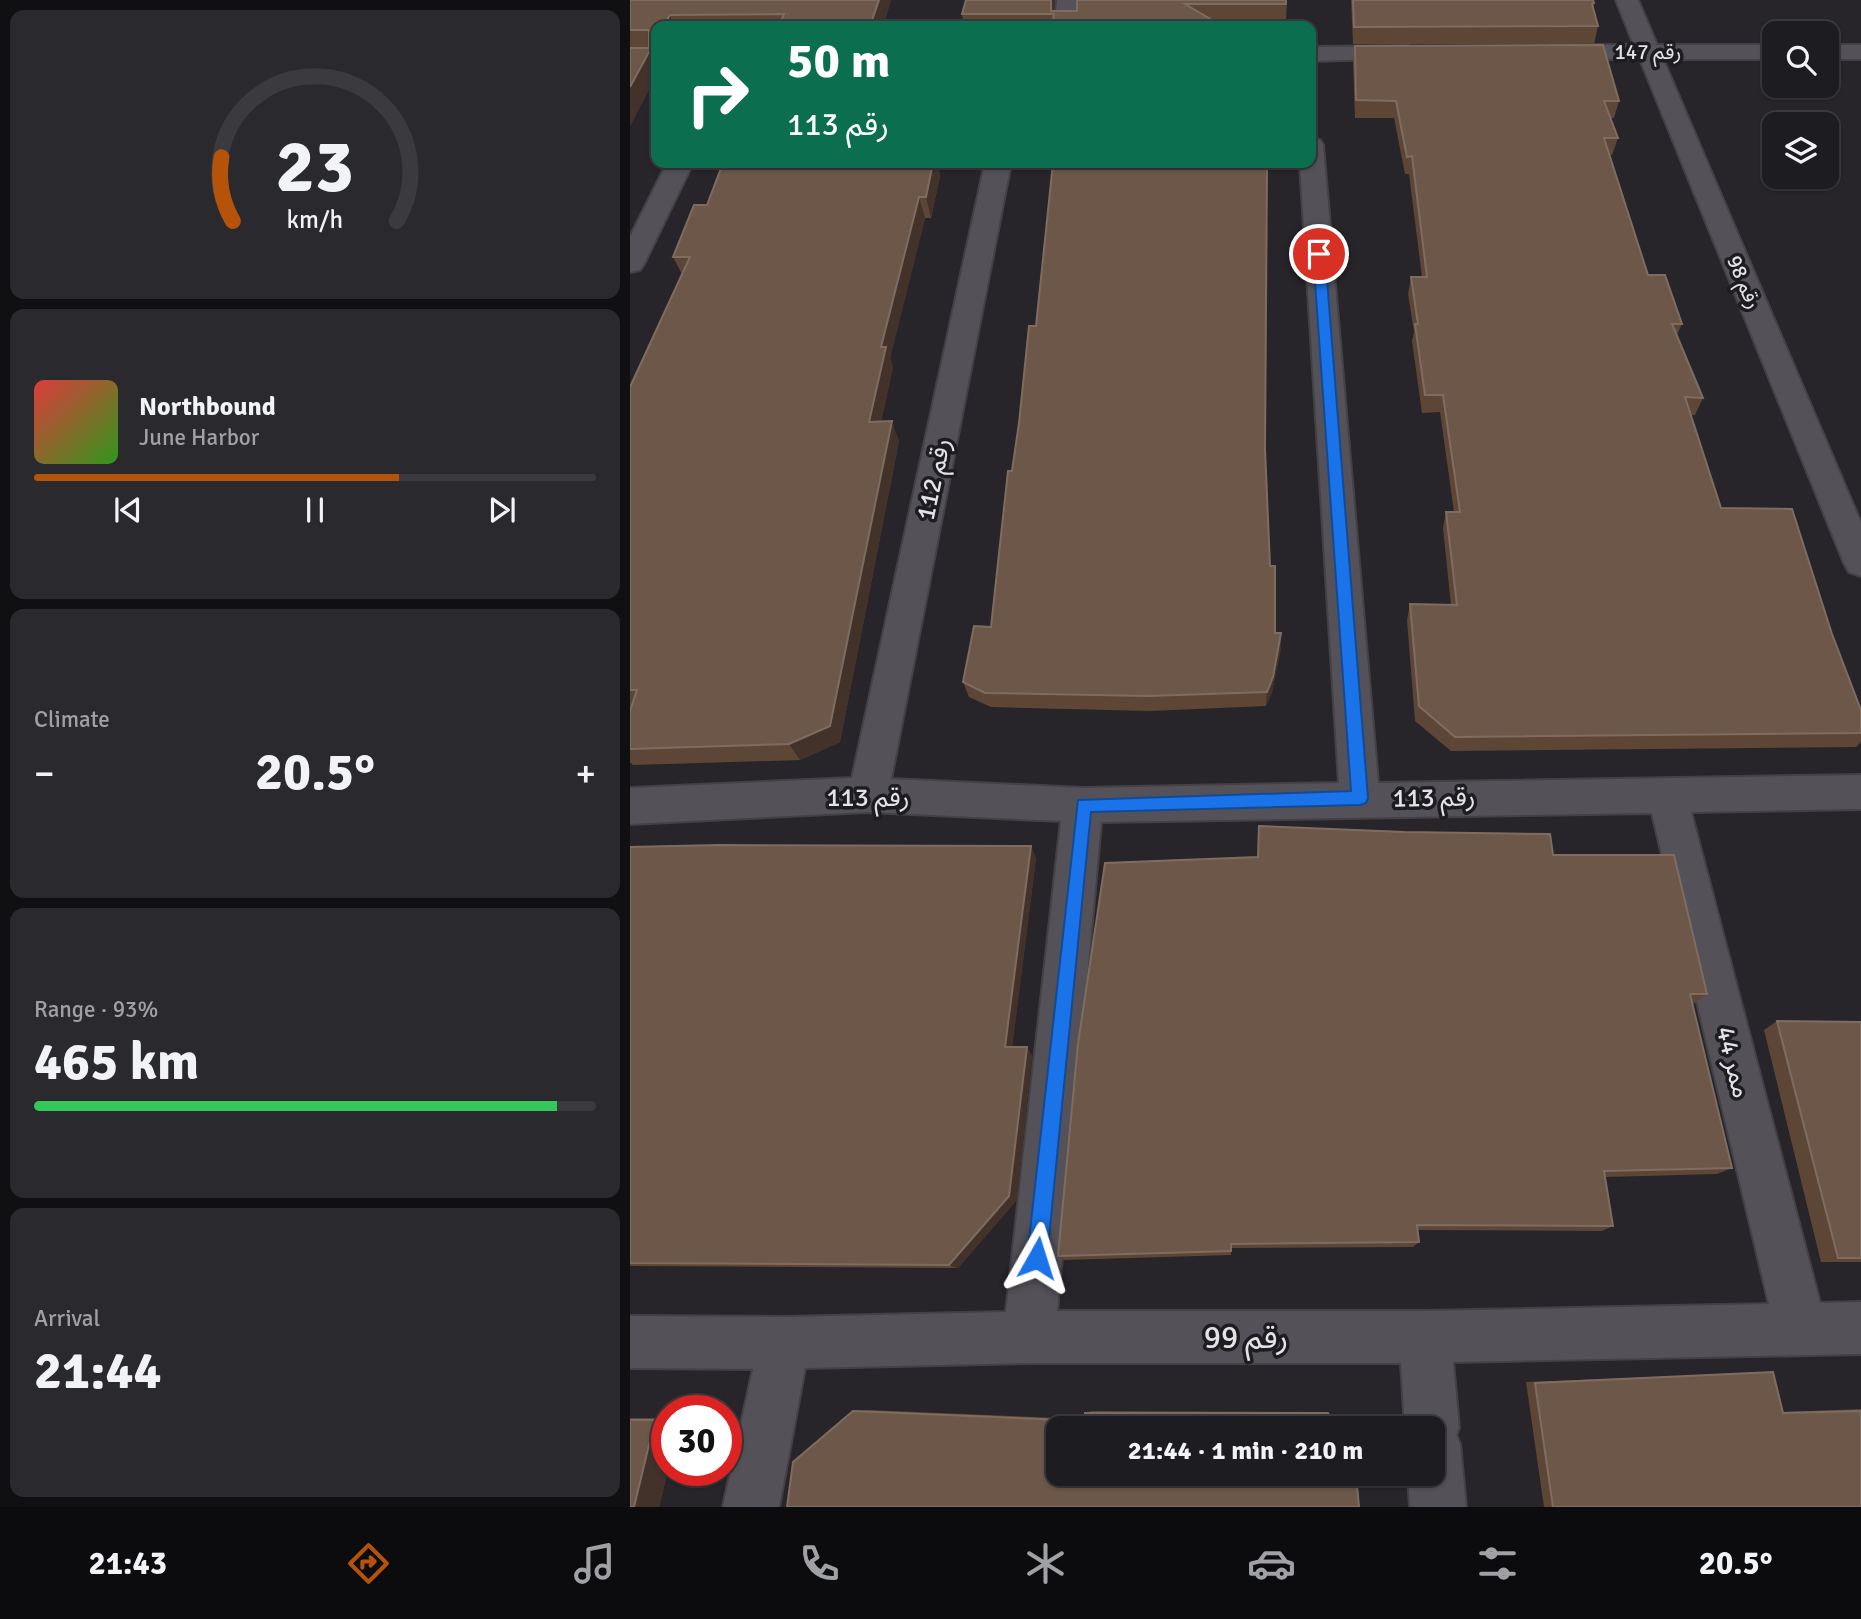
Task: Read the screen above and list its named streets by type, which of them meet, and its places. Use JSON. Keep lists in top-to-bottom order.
{
  "streets": {
    "street": [
      "رقم 147",
      "رقم 98",
      "رقم 112",
      "رقم 113",
      "ممر 44",
      "رقم 99"
    ]
  },
  "crossings": [
    ["رقم 147", "رقم 98"],
    ["رقم 112", "رقم 113"],
    ["رقم 113", "ممر 44"],
    ["ممر 44", "رقم 99"]
  ],
  "page": {
    "turn": ["50 m", "رقم 113"],
    "song": ["Northbound", "June Harbor"],
    "tile": [
      "Climate",
      ["Range · 93%", "465 km"],
      ["Arrival", "21:44"]
    ],
    "heat": ["−", "20.5°", "+"],
    "limit": "30",
    "trip": "21:44 · 1 min · 210 m",
    "tabs": ["21:43", "20.5°"],
    "gauge": ["23", "km/h"]
  }
}
